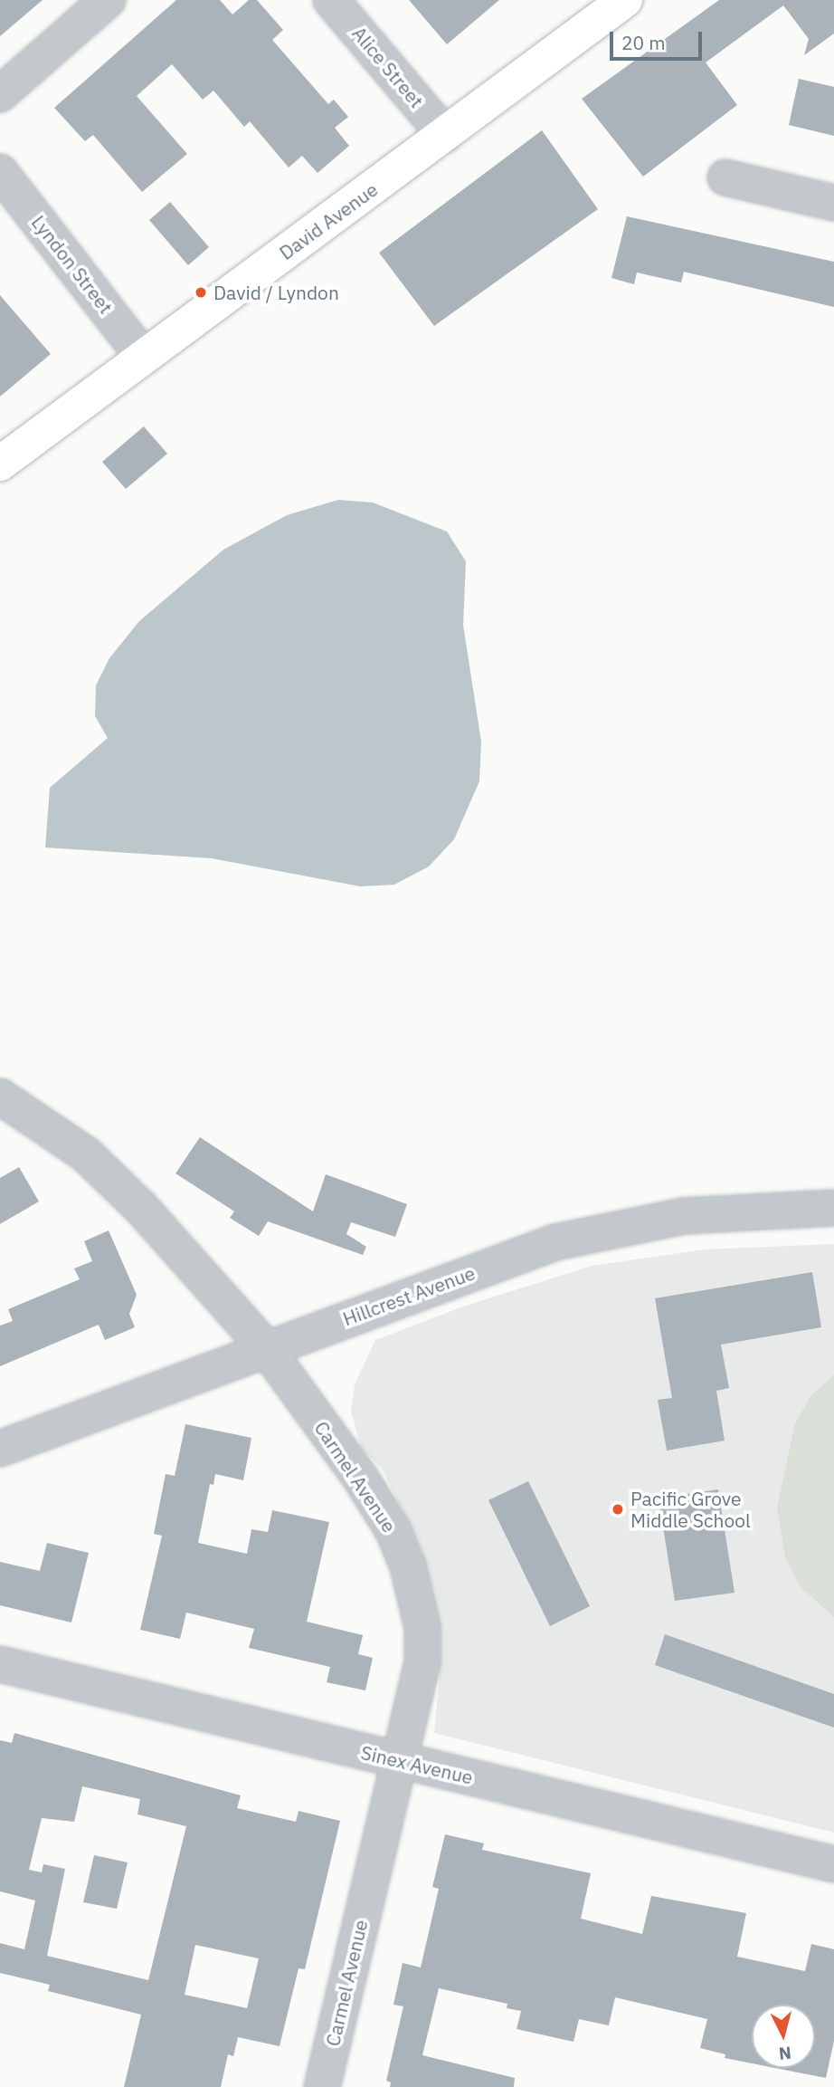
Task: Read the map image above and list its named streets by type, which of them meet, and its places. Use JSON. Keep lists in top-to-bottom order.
{
  "streets": {
    "main road": ["David Avenue"],
    "street": [
      "Alice Street",
      "Lyndon Street",
      "Hillcrest Avenue",
      "Carmel Avenue",
      "Sinex Avenue"
    ]
  },
  "crossings": [
    ["Alice Street", "David Avenue"],
    ["David Avenue", "Lyndon Street"],
    ["Hillcrest Avenue", "Carmel Avenue"],
    ["Carmel Avenue", "Sinex Avenue"]
  ],
  "places": ["David / Lyndon", "Pacific Grove Middle School"],
  "scale_bar": "20 m",
  "north": "bottom"
}
